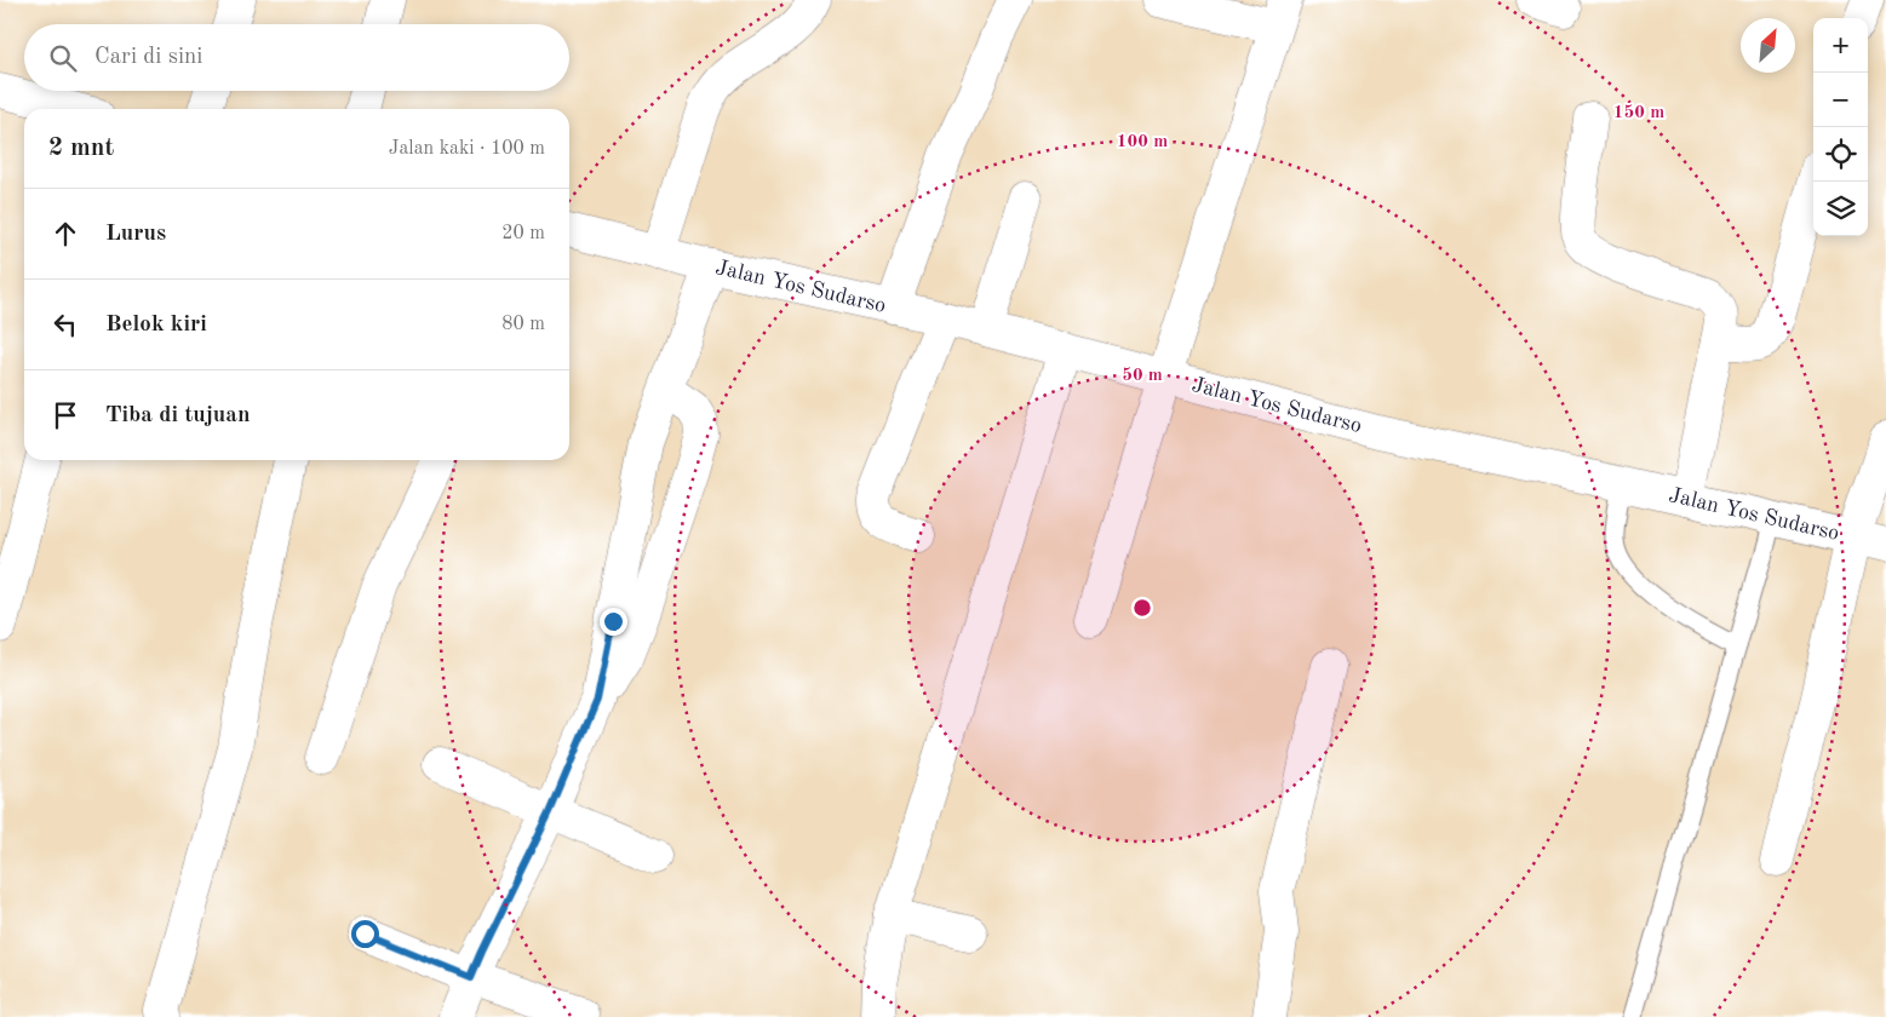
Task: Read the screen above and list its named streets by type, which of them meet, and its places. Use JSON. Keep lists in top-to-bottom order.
{
  "streets": {
    "main road": ["Jalan Yos Sudarso"]
  },
  "north": "top right",
  "page": {
    "map_buttons": ["+", "−"],
    "search": "Cari di sini",
    "heading": ["2 mnt", "Jalan kaki · 100 m"],
    "list": [
      ["Lurus", "20 m"],
      ["Belok kiri", "80 m"],
      "Tiba di tujuan"
    ]
  },
  "rings": ["150 m", "100 m", "50 m"]
}
